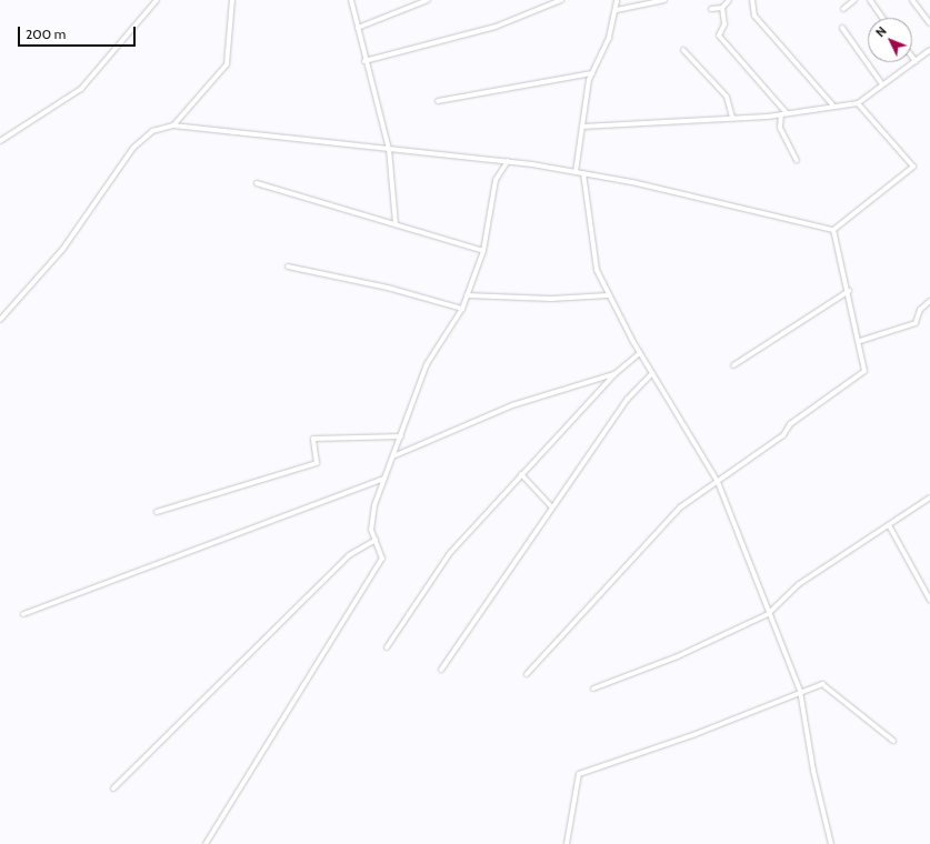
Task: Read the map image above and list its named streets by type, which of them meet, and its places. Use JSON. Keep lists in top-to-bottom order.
{
  "scale_bar": "200 m",
  "north": "top left"
}
